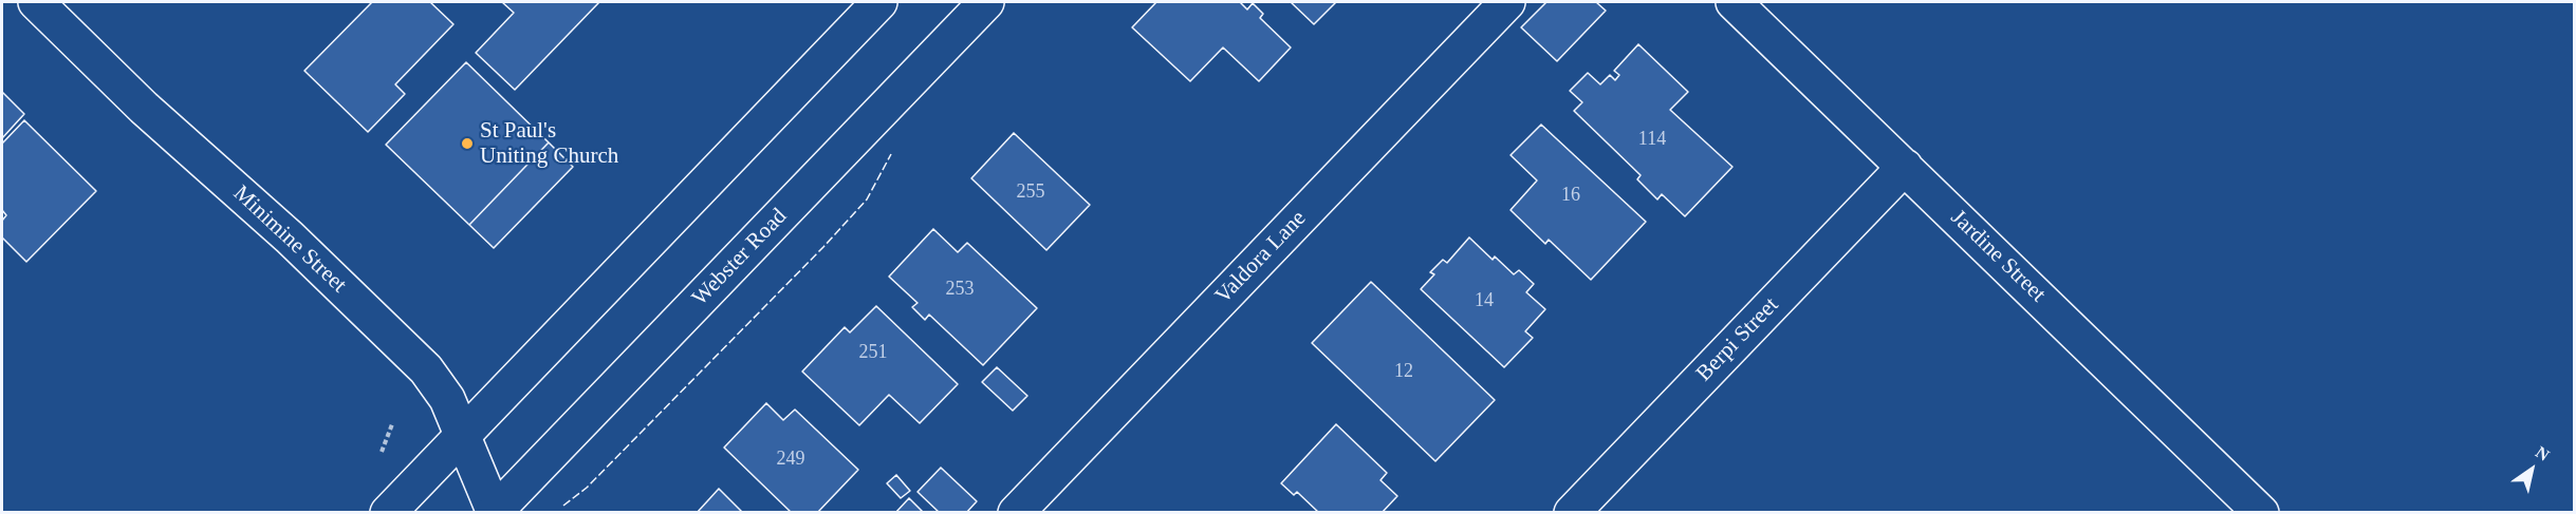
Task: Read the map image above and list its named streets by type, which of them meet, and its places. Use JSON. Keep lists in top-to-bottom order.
{
  "streets": {
    "street": [
      "Minimine Street",
      "Jardine Street",
      "Webster Road",
      "Valdora Lane",
      "Berpi Street"
    ]
  },
  "crossings": [
    ["Minimine Street", "Webster Road"],
    ["Jardine Street", "Berpi Street"]
  ],
  "places": ["St Paul's Uniting Church"],
  "house_numbers": [
    "114",
    "255",
    "16",
    "253",
    "14",
    "251",
    "12",
    "249"
  ],
  "north": "top right"
}
